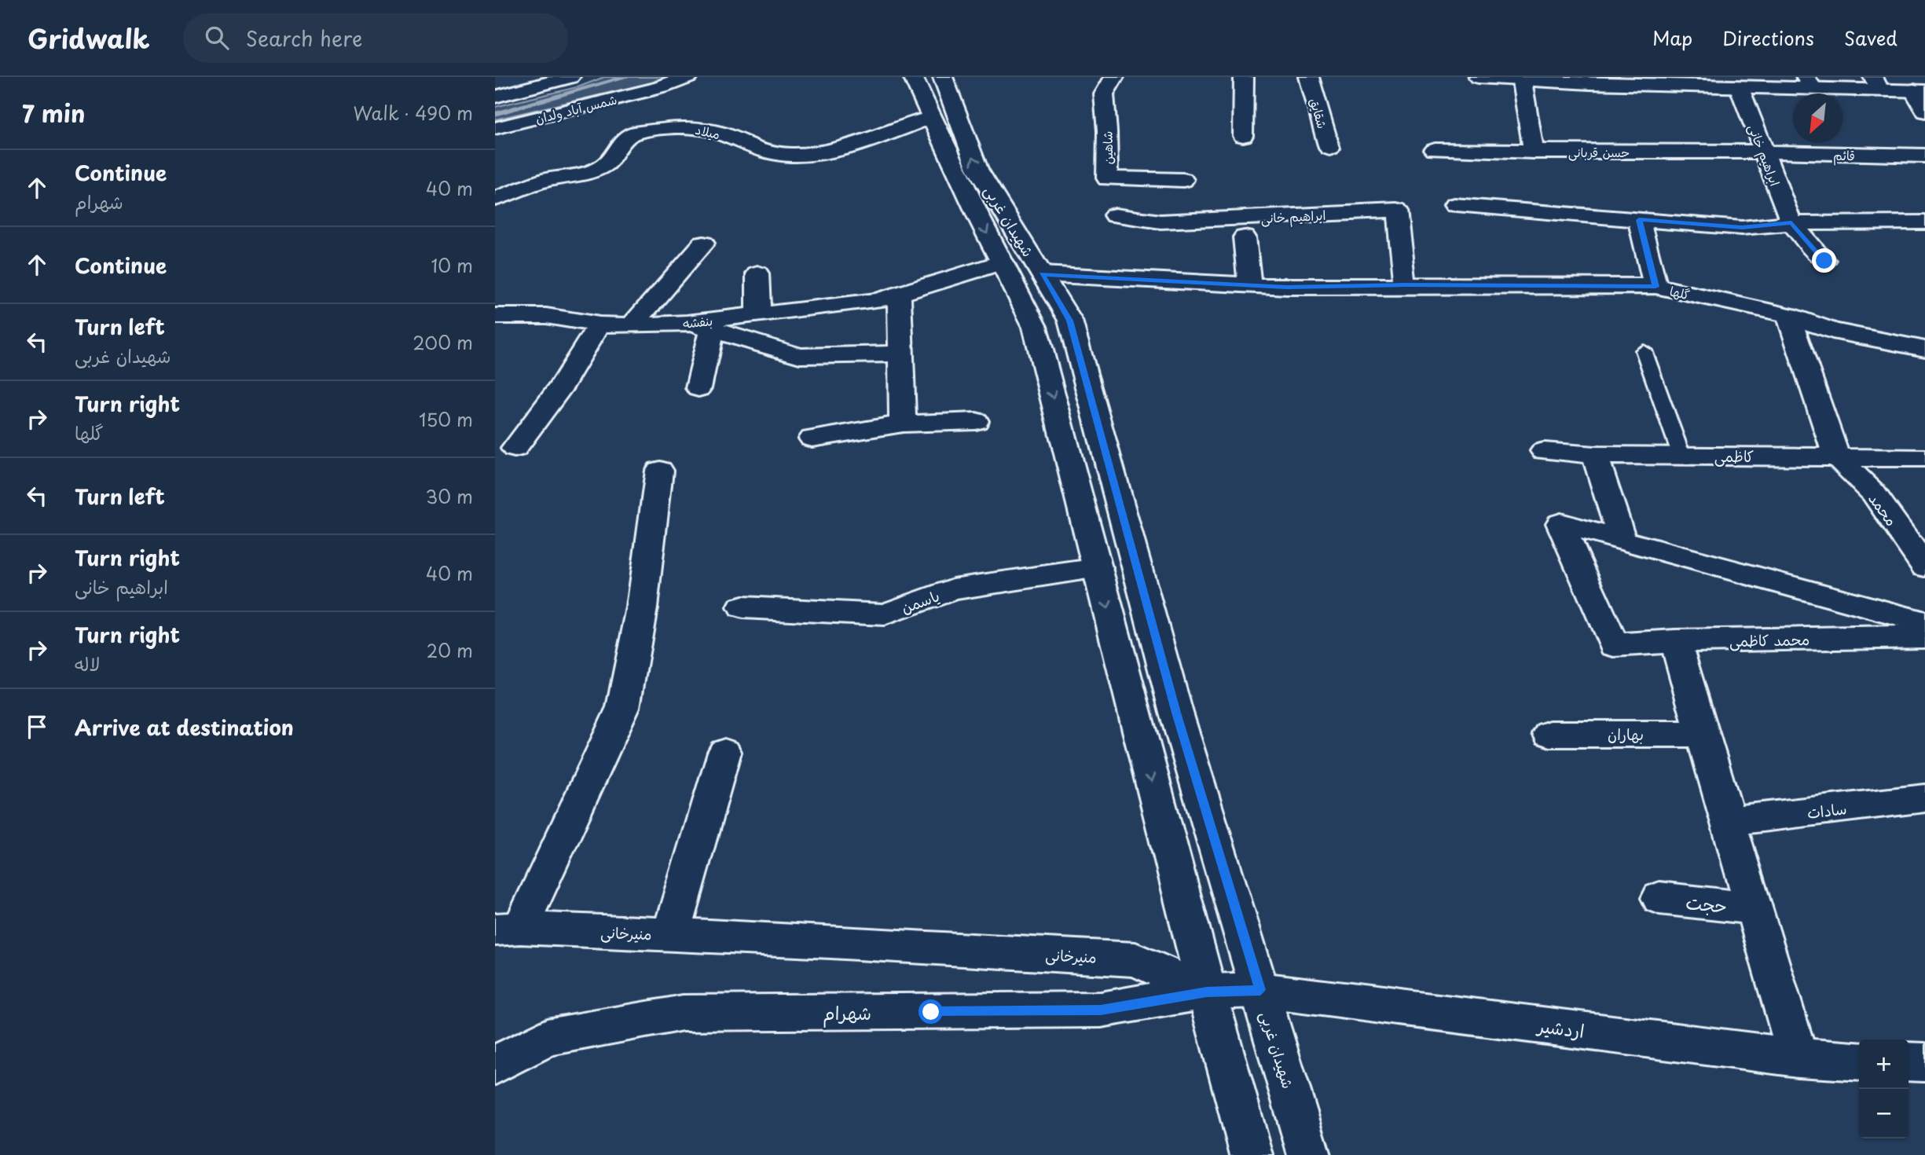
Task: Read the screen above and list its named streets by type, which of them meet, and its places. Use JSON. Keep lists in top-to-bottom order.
{
  "streets": {
    "street": [
      "شمس آباد ولدان",
      "شقایق",
      "میلاد",
      "شاهین",
      "حسن قربانی",
      "ابراهیم خانی",
      "قائم",
      "شهیدان غربی",
      "گلها",
      "بنفشه",
      "کاظمی",
      "محمد",
      "یاسمن",
      "محمد کاظمی",
      "بهاران",
      "سادات",
      "حجت",
      "منیرخانی",
      "شهرام",
      "اردشیر"
    ]
  },
  "crossings": [
    ["میلاد", "شهیدان غربی"],
    ["حسن قربانی", "ابراهیم خانی"],
    ["حسن قربانی", "قائم"],
    ["ابراهیم خانی", "قائم"],
    ["ابراهیم خانی", "گلها"],
    ["شهیدان غربی", "گلها"],
    ["شهیدان غربی", "بنفشه"],
    ["شهیدان غربی", "یاسمن"],
    ["شهیدان غربی", "منیرخانی"],
    ["شهیدان غربی", "شهرام"],
    ["شهیدان غربی", "اردشیر"],
    ["کاظمی", "محمد"],
    ["منیرخانی", "شهرام"],
    ["منیرخانی", "اردشیر"],
    ["شهرام", "اردشیر"]
  ],
  "north": "bottom left",
  "page": {
    "header": "Gridwalk",
    "search": "Search here",
    "nav": ["Map", "Directions", "Saved"],
    "heading": ["7 min", "Walk · 490 m"],
    "list": [
      ["Continue", "شهرام", "40 m"],
      ["Continue", "10 m"],
      ["Turn left", "شهیدان غربی", "200 m"],
      ["Turn right", "گلها", "150 m"],
      ["Turn left", "30 m"],
      ["Turn right", "ابراهیم خانی", "40 m"],
      ["Turn right", "لاله", "20 m"],
      "Arrive at destination"
    ],
    "map_buttons": ["+", "−"]
  }
}
